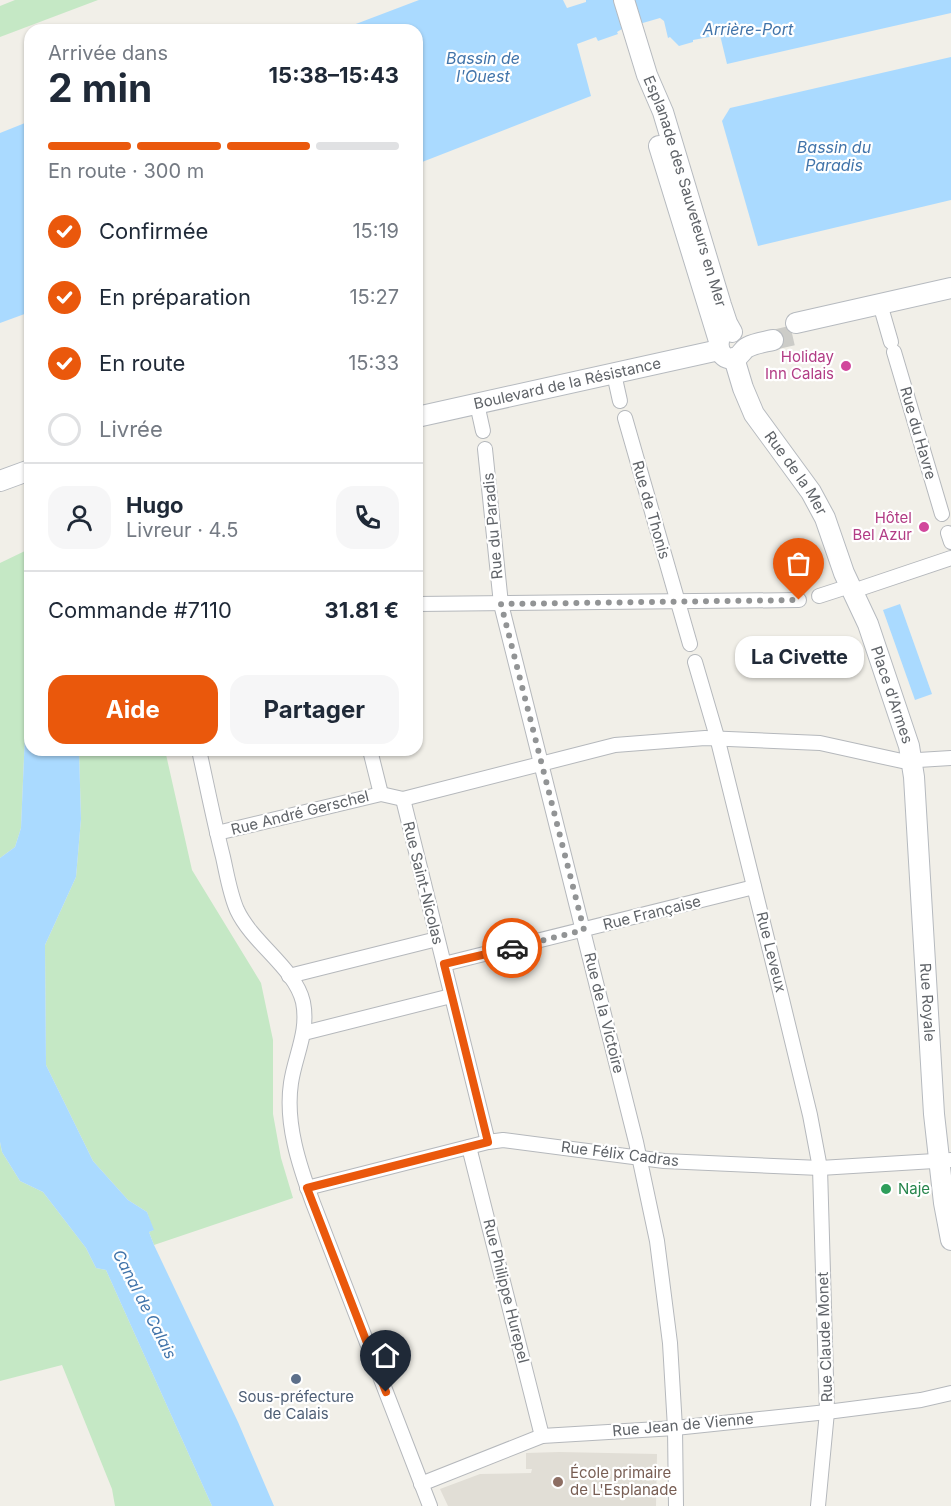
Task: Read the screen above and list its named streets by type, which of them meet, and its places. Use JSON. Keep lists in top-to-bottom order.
{
  "streets": {
    "street": [
      "Esplanade des Sauveteurs en Mer",
      "Boulevard de la Résistance",
      "Rue du Havre",
      "Rue de la Mer",
      "Rue de Thonis",
      "Rue du Paradis",
      "Place d'Armes",
      "Rue André Gerschel",
      "Rue Saint-Nicolas",
      "Rue Française",
      "Rue Leveux",
      "Rue Royale",
      "Rue de la Victoire",
      "Rue Félix Cadras",
      "Rue Philippe Hurepel",
      "Rue Claude Monet",
      "Rue Jean de Vienne"
    ]
  },
  "crossings": [
    ["Esplanade des Sauveteurs en Mer", "Boulevard de la Résistance"],
    ["Esplanade des Sauveteurs en Mer", "Rue de la Mer"],
    ["Boulevard de la Résistance", "Rue de la Mer"],
    ["Rue de la Mer", "Place d'Armes"],
    ["Rue du Paradis", "Rue André Gerschel"],
    ["Rue du Paradis", "Rue de la Victoire"],
    ["Place d'Armes", "Rue André Gerschel"],
    ["Place d'Armes", "Rue Royale"],
    ["Rue André Gerschel", "Rue Saint-Nicolas"],
    ["Rue André Gerschel", "Rue Leveux"],
    ["Rue André Gerschel", "Rue Royale"],
    ["Rue André Gerschel", "Rue de la Victoire"],
    ["Rue Saint-Nicolas", "Rue Française"],
    ["Rue Saint-Nicolas", "Rue Félix Cadras"],
    ["Rue Française", "Rue Leveux"],
    ["Rue Française", "Rue de la Victoire"],
    ["Rue Leveux", "Rue Félix Cadras"],
    ["Rue Leveux", "Rue Claude Monet"],
    ["Rue Royale", "Rue Félix Cadras"],
    ["Rue de la Victoire", "Rue Félix Cadras"],
    ["Rue de la Victoire", "Rue Jean de Vienne"],
    ["Rue Félix Cadras", "Rue Philippe Hurepel"],
    ["Rue Félix Cadras", "Rue Claude Monet"],
    ["Rue Philippe Hurepel", "Rue Jean de Vienne"],
    ["Rue Claude Monet", "Rue Jean de Vienne"]
  ],
  "water": [
    "Arrière-Port",
    "Bassin de l'Ouest",
    "Bassin du Paradis",
    "Canal de Calais"
  ],
  "places": [
    "Holiday Inn Calais",
    "Hôtel Bel Azur",
    "La Civette",
    "Naje",
    "Sous-préfecture de Calais",
    "École primaire de L'Esplanade"
  ],
  "page": {
    "heading": ["2 min", "Arrivée dans", "15:38–15:43"],
    "panel": [
      "Hugo",
      "Livreur · 4.5",
      "Commande #7110",
      "31.81 €"
    ],
    "bar": "En route · 300 m",
    "list": [
      ["Confirmée", "15:19"],
      ["En préparation", "15:27"],
      ["En route", "15:33"],
      "Livrée"
    ],
    "bubble": "La Civette",
    "buttons": ["Aide", "Partager"]
  }
}
